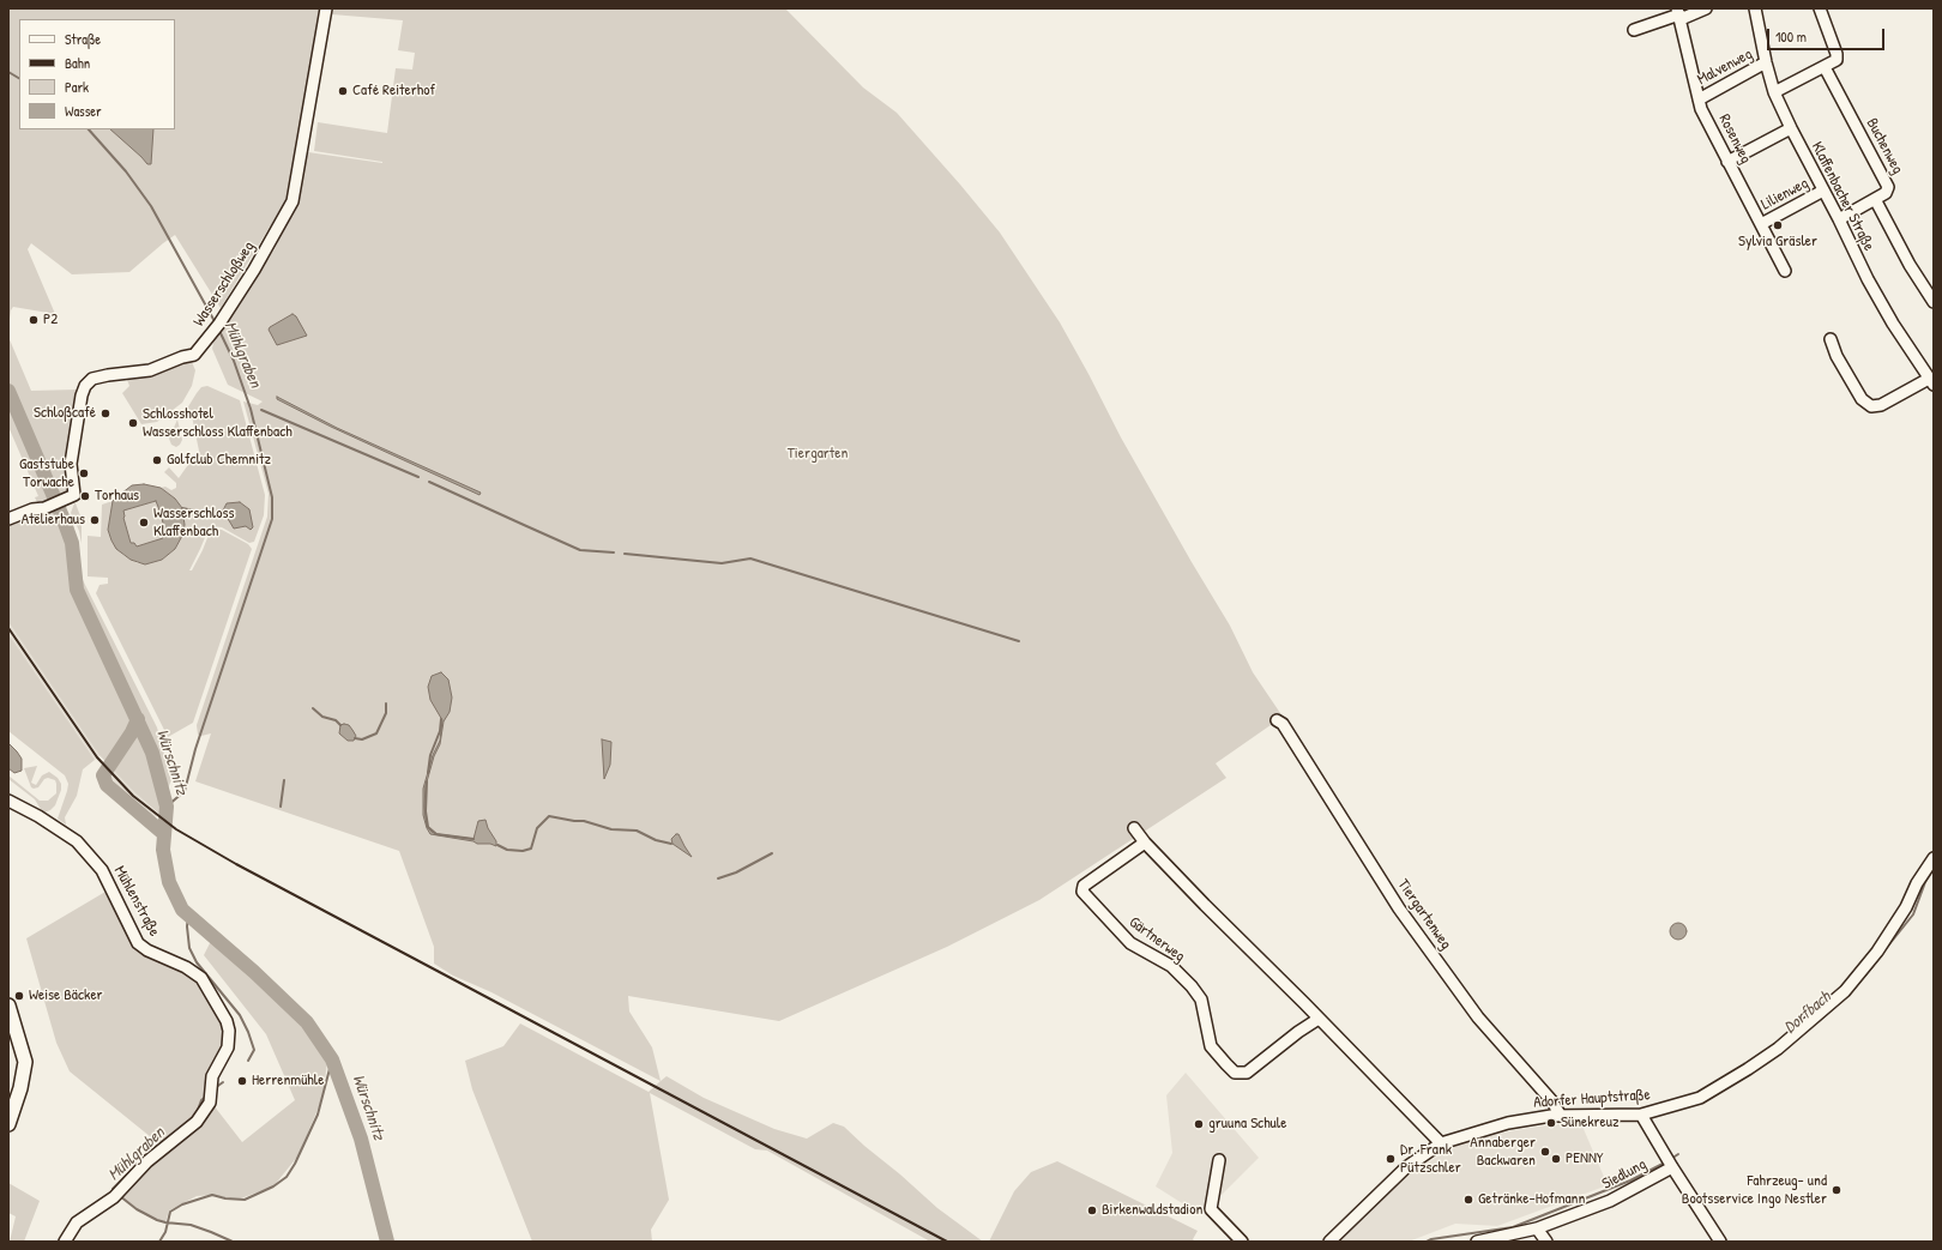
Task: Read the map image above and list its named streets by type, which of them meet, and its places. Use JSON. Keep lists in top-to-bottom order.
{
  "streets": {
    "street": [
      "Malvenweg",
      "Rosenweg",
      "Buchenweg",
      "Lilienweg",
      "Klaffenbacher Straße",
      "Wasserschloßweg",
      "Mühlenstraße",
      "Tiergartenweg",
      "Gärtnerweg",
      "Adorfer Hauptstraße",
      "Siedlung"
    ]
  },
  "crossings": [
    ["Malvenweg", "Rosenweg"],
    ["Malvenweg", "Klaffenbacher Straße"],
    ["Rosenweg", "Lilienweg"],
    ["Buchenweg", "Klaffenbacher Straße"],
    ["Lilienweg", "Klaffenbacher Straße"],
    ["Tiergartenweg", "Adorfer Hauptstraße"]
  ],
  "water": ["Mühlgraben", "Würschnitz", "Dorfbach"],
  "parks": ["Tiergarten"],
  "places": [
    "Café Reiterhof",
    "Sylvia Gräsler",
    "P2",
    "Schloßcafé",
    "Schlosshotel Wasserschloss Klaffenbach",
    "Golfclub Chemnitz",
    "Gaststube Torwache",
    "Torhaus",
    "Atelierhaus",
    "Wasserschloss Klaffenbach",
    "Weise Bäcker",
    "Herrenmühle",
    "Sünekreuz",
    "gruuna Schule",
    "Annaberger Backwaren",
    "Dr. Frank Pützschler",
    "PENNY",
    "Fahrzeug- und Bootsservice Ingo Nestler",
    "Getränke-Hofmann",
    "Birkenwaldstadion"
  ],
  "legend": [
    "Straße",
    "Bahn",
    "Park",
    "Wasser"
  ],
  "scale_bar": "100 m"
}
